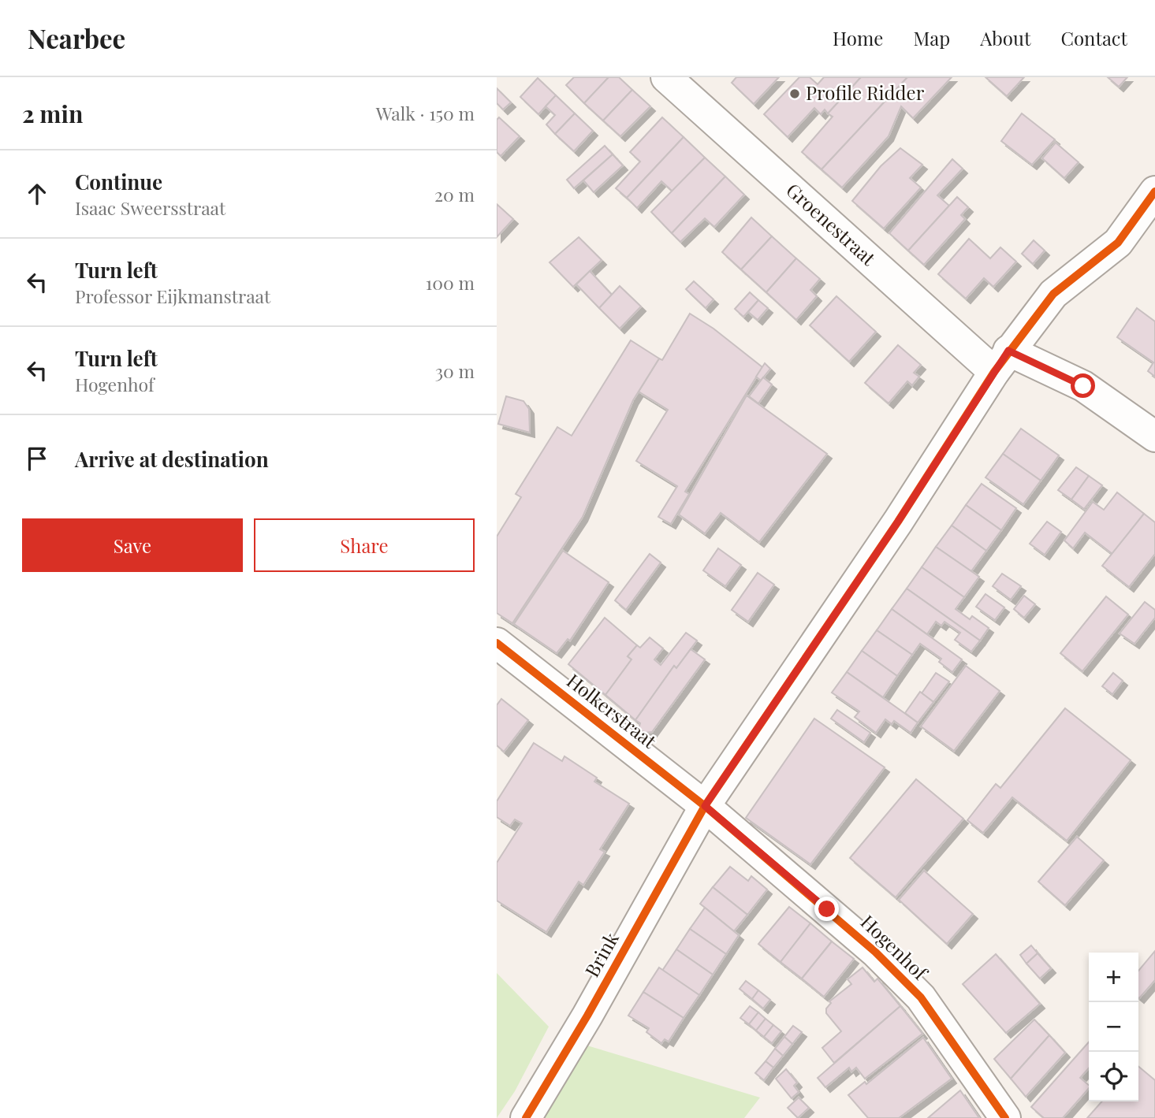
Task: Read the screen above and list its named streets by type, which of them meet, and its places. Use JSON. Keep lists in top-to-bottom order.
{
  "streets": {
    "street": [
      "Groenestraat",
      "Holkerstraat",
      "Hogenhof",
      "Brink"
    ]
  },
  "crossings": [
    ["Groenestraat", "Brink"],
    ["Holkerstraat", "Hogenhof"],
    ["Holkerstraat", "Brink"],
    ["Hogenhof", "Brink"]
  ],
  "places": ["Profile Ridder"],
  "page": {
    "header": "Nearbee",
    "nav": [
      "Home",
      "Map",
      "About",
      "Contact"
    ],
    "heading": ["2 min", "Walk · 150 m"],
    "list": [
      ["Continue", "Isaac Sweersstraat", "20 m"],
      ["Turn left", "Professor Eijkmanstraat", "100 m"],
      ["Turn left", "Hogenhof", "30 m"],
      "Arrive at destination"
    ],
    "buttons": ["Save", "Share"],
    "map_buttons": ["+", "−"]
  }
}
